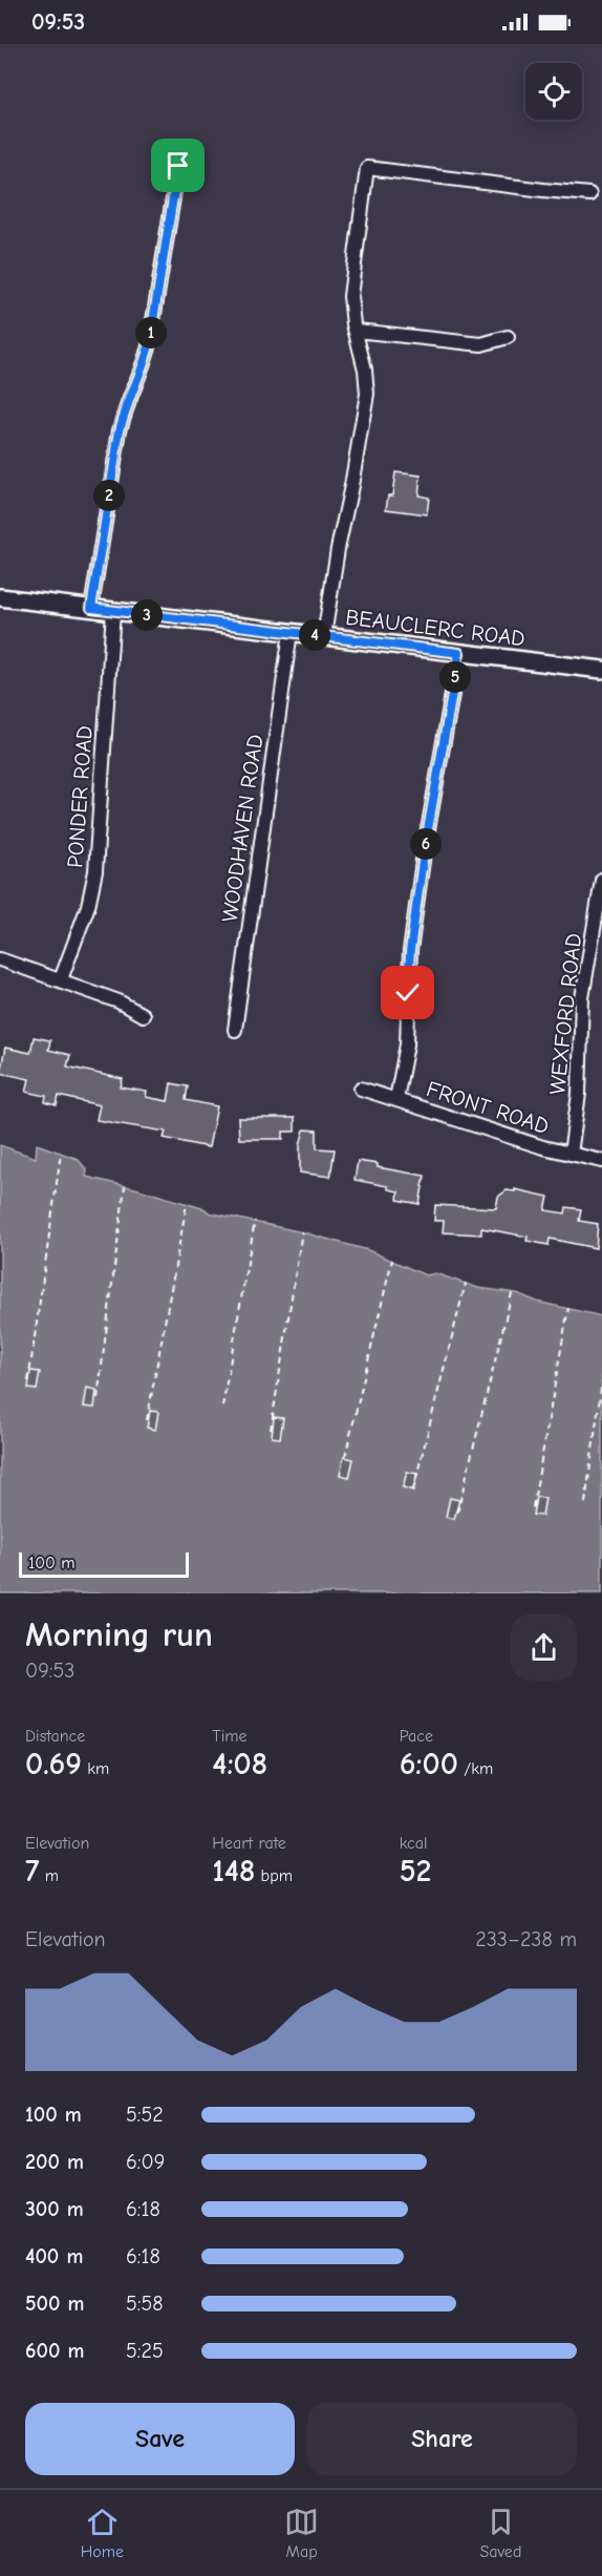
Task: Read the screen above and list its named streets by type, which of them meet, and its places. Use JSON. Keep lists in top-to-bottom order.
{
  "streets": {
    "street": [
      "BEAUCLERC ROAD",
      "PONDER ROAD",
      "WOODHAVEN ROAD",
      "WEXFORD ROAD",
      "FRONT ROAD"
    ]
  },
  "crossings": [
    ["BEAUCLERC ROAD", "PONDER ROAD"],
    ["BEAUCLERC ROAD", "WOODHAVEN ROAD"],
    ["WEXFORD ROAD", "FRONT ROAD"]
  ],
  "scale_bar": "100 m",
  "page": {
    "status": "09:53",
    "pins": [
      "1",
      "2",
      "3",
      "4",
      "5",
      "6"
    ],
    "scale": "100 m",
    "heading": ["Morning run", "09:53"],
    "stats": [
      ["Distance", "0.69 km"],
      ["Time", "4:08"],
      ["Pace", "6:00 /km"],
      ["Elevation", "7 m"],
      ["Heart rate", "148 bpm"],
      ["kcal", "52"]
    ],
    "chart": ["Elevation", "233–238 m"],
    "list": [
      {
        "name": "100 m",
        "note": "5:52"
      },
      {
        "name": "200 m",
        "note": "6:09"
      },
      {
        "name": "300 m",
        "note": "6:18"
      },
      {
        "name": "400 m",
        "note": "6:18"
      },
      {
        "name": "500 m",
        "note": "5:58"
      },
      {
        "name": "600 m",
        "note": "5:25"
      }
    ],
    "buttons": ["Save", "Share"],
    "tabs": ["Home", "Map", "Saved"]
  }
}
